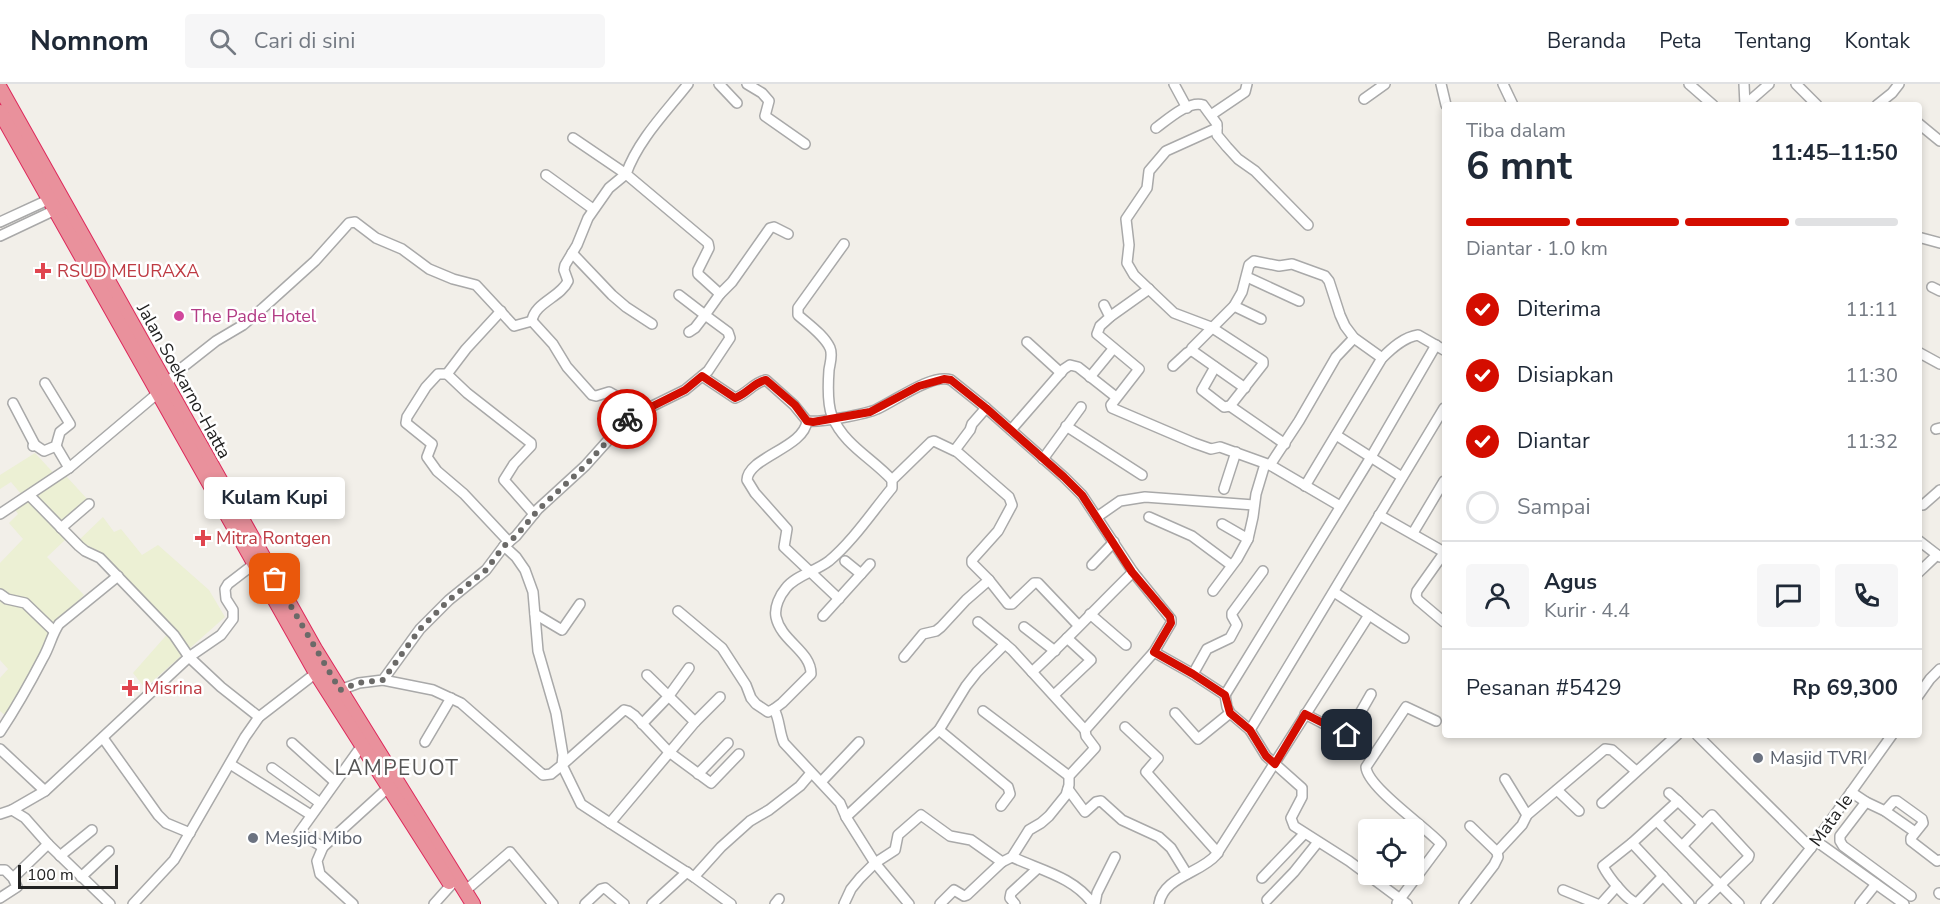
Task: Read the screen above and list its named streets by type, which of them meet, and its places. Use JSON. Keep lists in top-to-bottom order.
{
  "streets": {
    "highway": ["Jalan Soekarno-Hatta"],
    "street": ["Mata Ie"]
  },
  "districts": ["LAMPEUOT"],
  "places": {
    "health": ["RSUD MEURAXA", "Mitra Rontgen", "Misrina"],
    "other": [
      "The Pade Hotel",
      "Kulam Kupi",
      "Masjid TVRI",
      "Mesjid Mibo"
    ]
  },
  "scale_bar": "100 m",
  "page": {
    "header": "Nomnom",
    "search": "Cari di sini",
    "nav": [
      "Beranda",
      "Peta",
      "Tentang",
      "Kontak"
    ],
    "heading": ["6 mnt", "Tiba dalam", "11:45–11:50"],
    "panel": [
      "Agus",
      "Kurir · 4.4",
      "Pesanan #5429",
      "Rp 69,300"
    ],
    "bar": "Diantar · 1.0 km",
    "list": [
      ["Diterima", "11:11"],
      ["Disiapkan", "11:30"],
      ["Diantar", "11:32"],
      "Sampai"
    ],
    "bubble": "Kulam Kupi",
    "scale": "100 m"
  }
}
